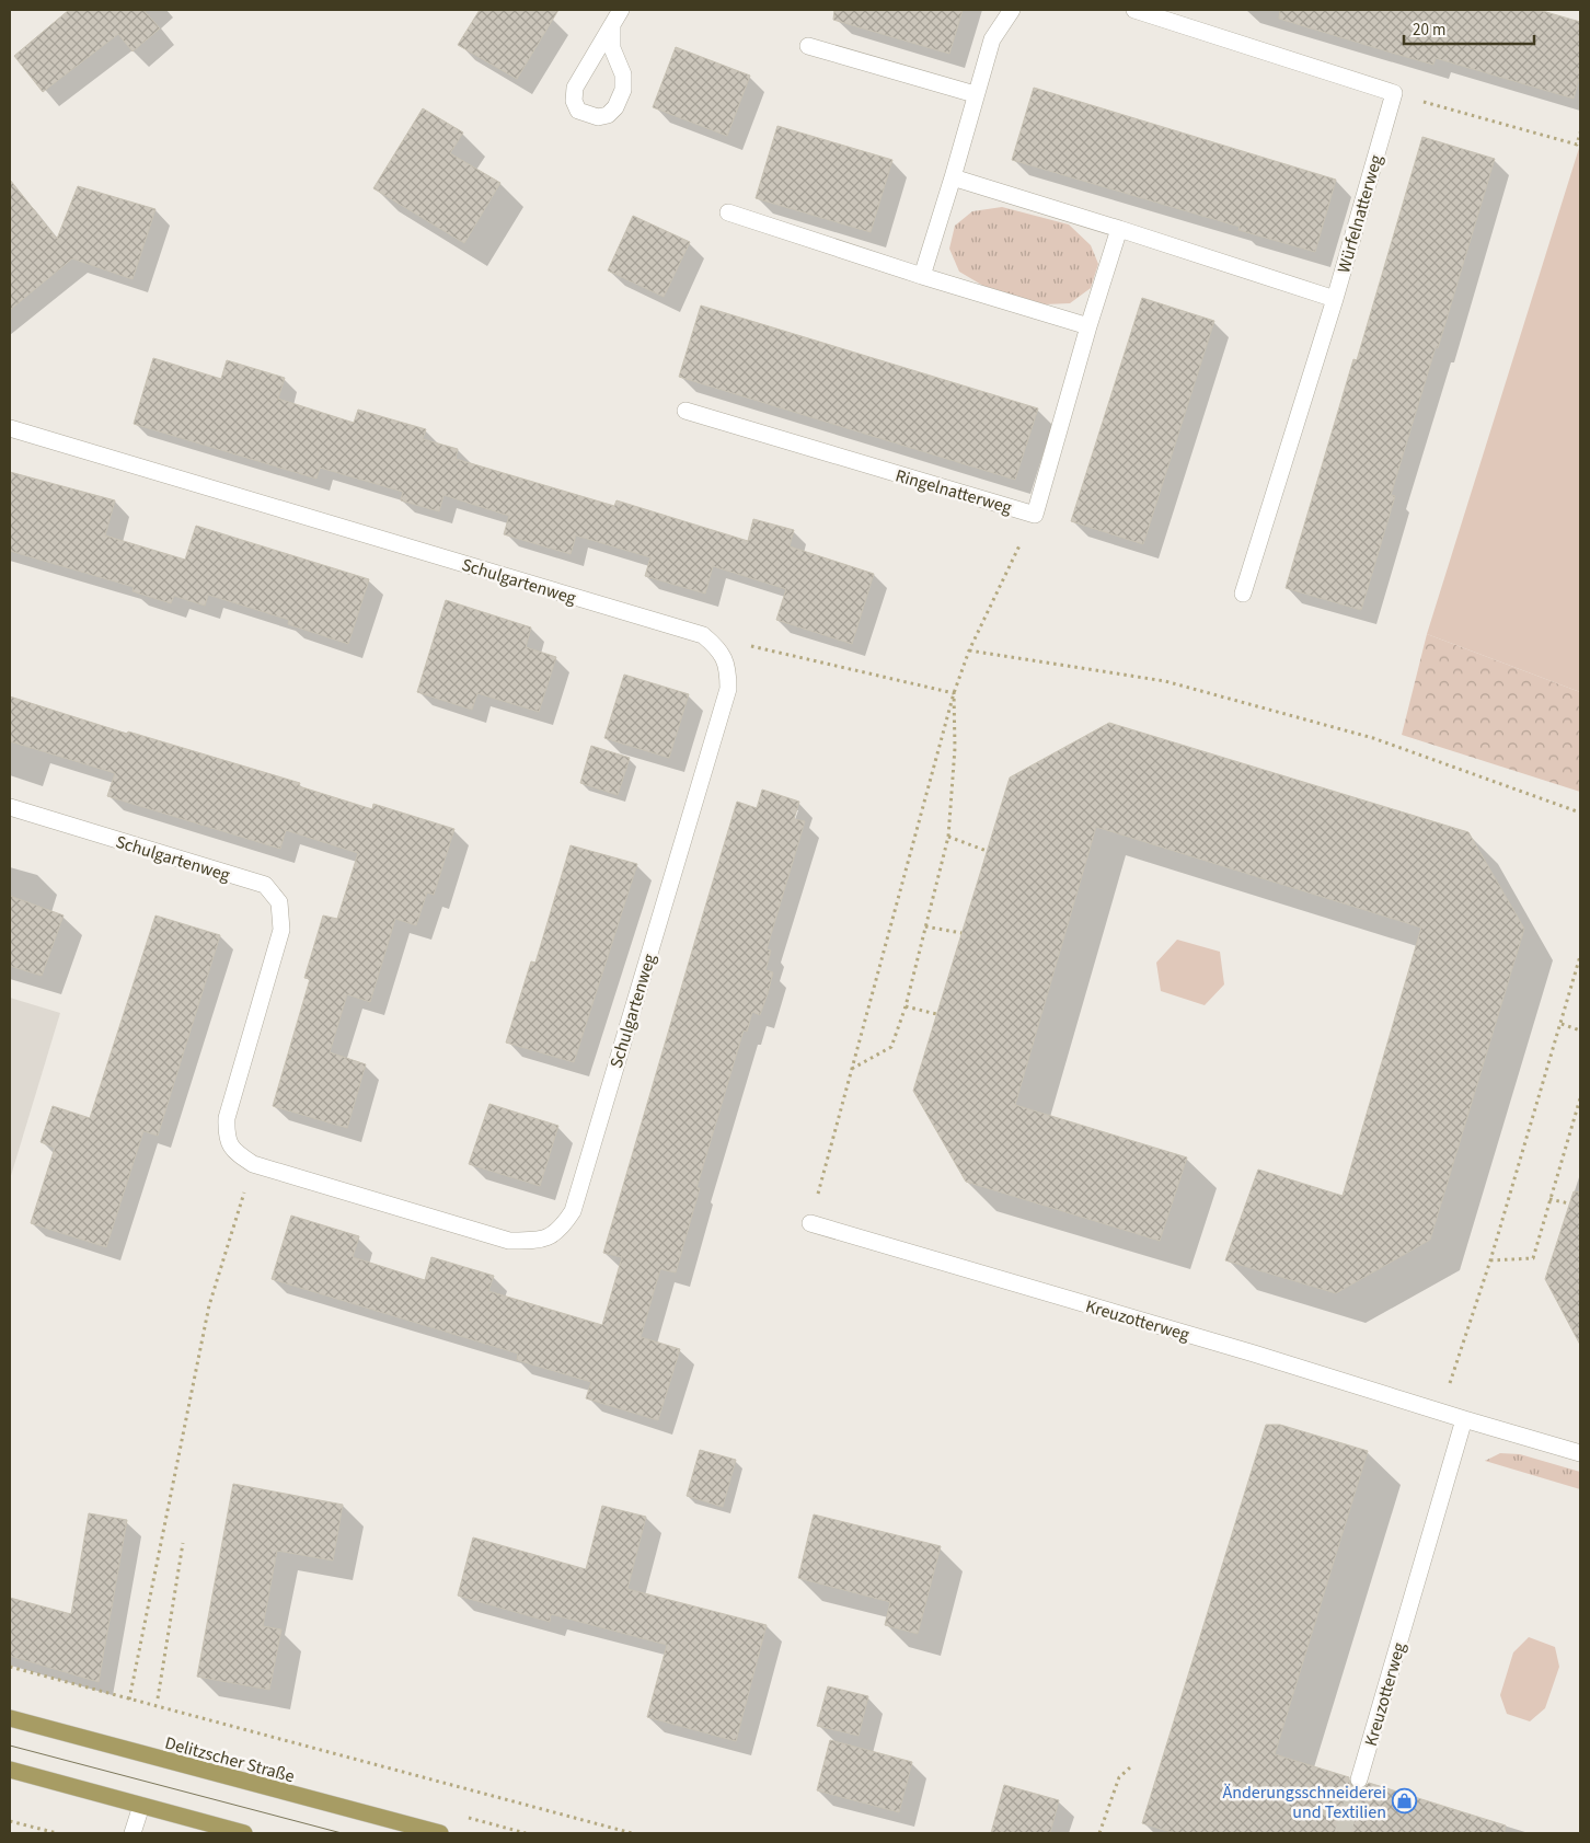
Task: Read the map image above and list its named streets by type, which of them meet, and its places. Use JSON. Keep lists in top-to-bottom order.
{
  "streets": {
    "main road": ["Delitzscher Straße"],
    "street": [
      "Würfelnatterweg",
      "Ringelnatterweg",
      "Schulgartenweg",
      "Kreuzotterweg"
    ]
  },
  "places": {
    "shop": ["Änderungsschneiderei und Textilien"]
  },
  "scale_bar": "20 m"
}
